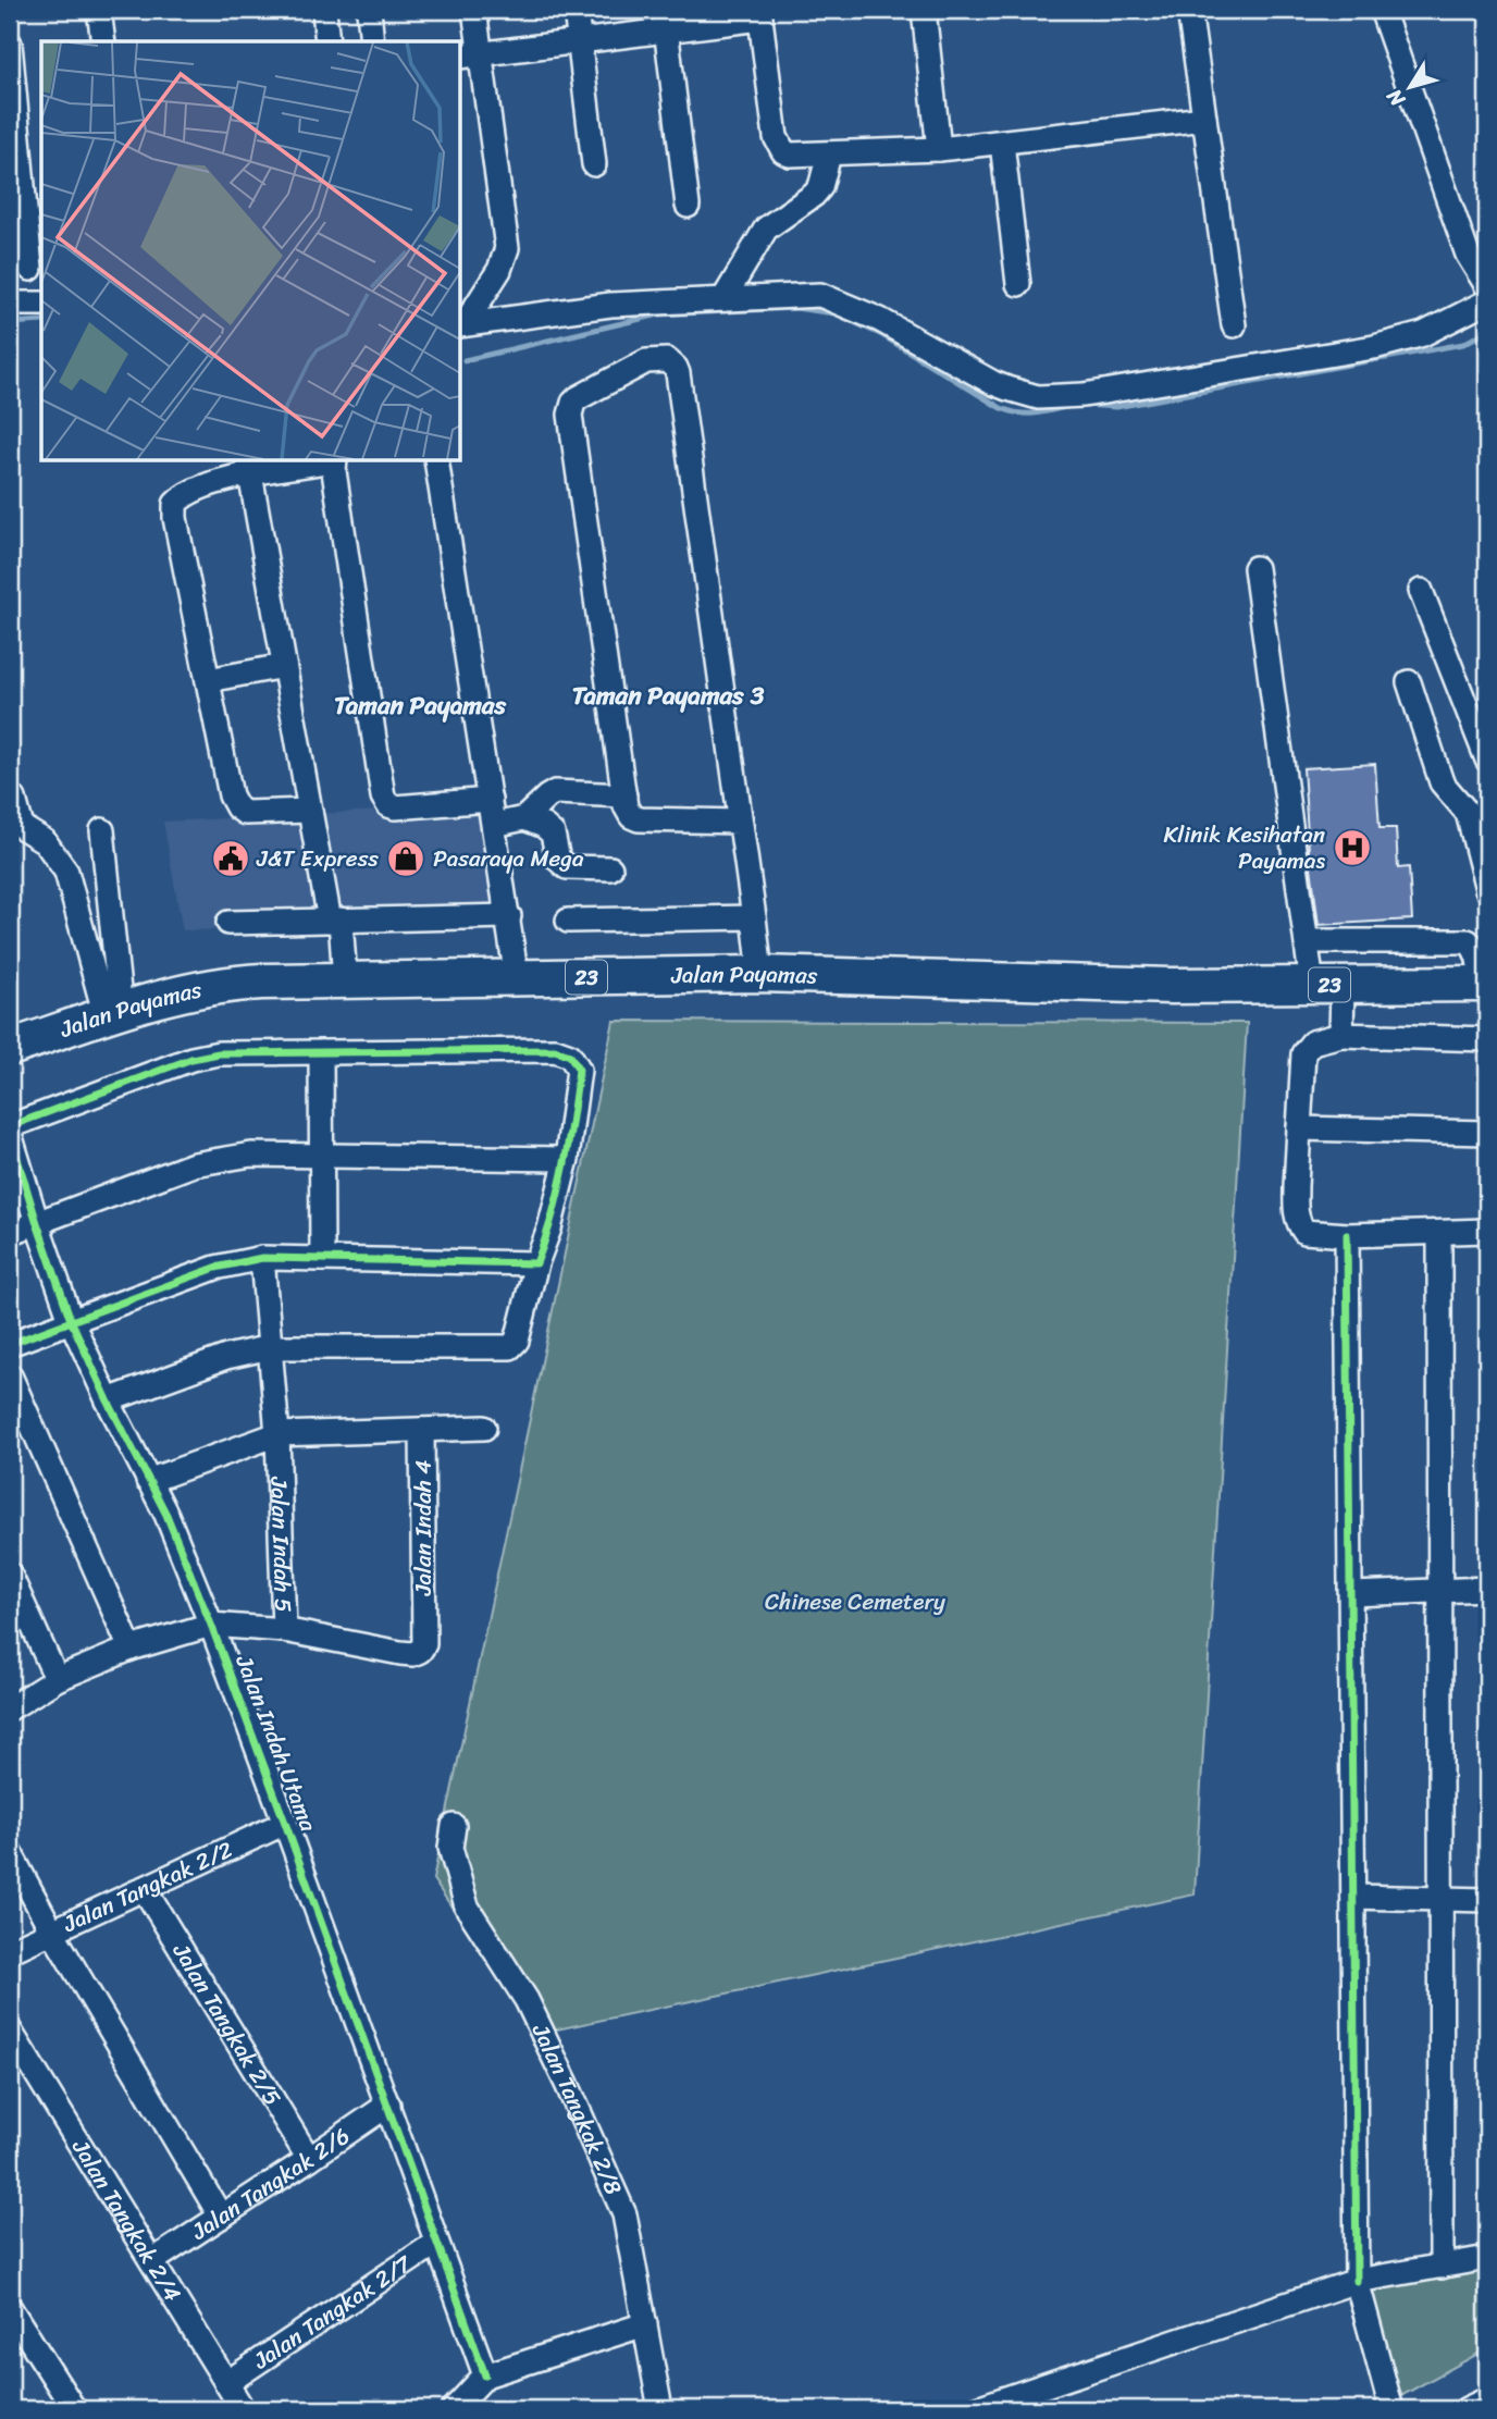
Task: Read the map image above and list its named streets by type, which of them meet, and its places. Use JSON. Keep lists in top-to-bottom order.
{
  "streets": {
    "highway": ["Jalan Payamas", "23"],
    "street": [
      "Jalan Indah 4",
      "Jalan Indah 5",
      "Jalan Indah Utama",
      "Jalan Tangkak 2/2",
      "Jalan Tangkak 2/5",
      "Jalan Tangkak 2/8",
      "Jalan Tangkak 2/6",
      "Jalan Tangkak 2/4",
      "Jalan Tangkak 2/7"
    ]
  },
  "crossings": [
    ["Jalan Indah 4", "Jalan Indah 5"],
    ["Jalan Indah 5", "Jalan Indah Utama"],
    ["Jalan Indah Utama", "Jalan Tangkak 2/2"],
    ["Jalan Indah Utama", "Jalan Tangkak 2/6"],
    ["Jalan Indah Utama", "Jalan Tangkak 2/7"],
    ["Jalan Tangkak 2/2", "Jalan Tangkak 2/5"],
    ["Jalan Tangkak 2/5", "Jalan Tangkak 2/6"],
    ["Jalan Tangkak 2/6", "Jalan Tangkak 2/4"],
    ["Jalan Tangkak 2/4", "Jalan Tangkak 2/7"]
  ],
  "districts": ["Taman Payamas 3", "Taman Payamas"],
  "parks": ["Chinese Cemetery"],
  "places": {
    "hospital": ["Klinik Kesihatan Payamas"],
    "public building": ["J&T Express"],
    "shop": ["Pasaraya Mega"]
  },
  "north": "bottom left"
}
